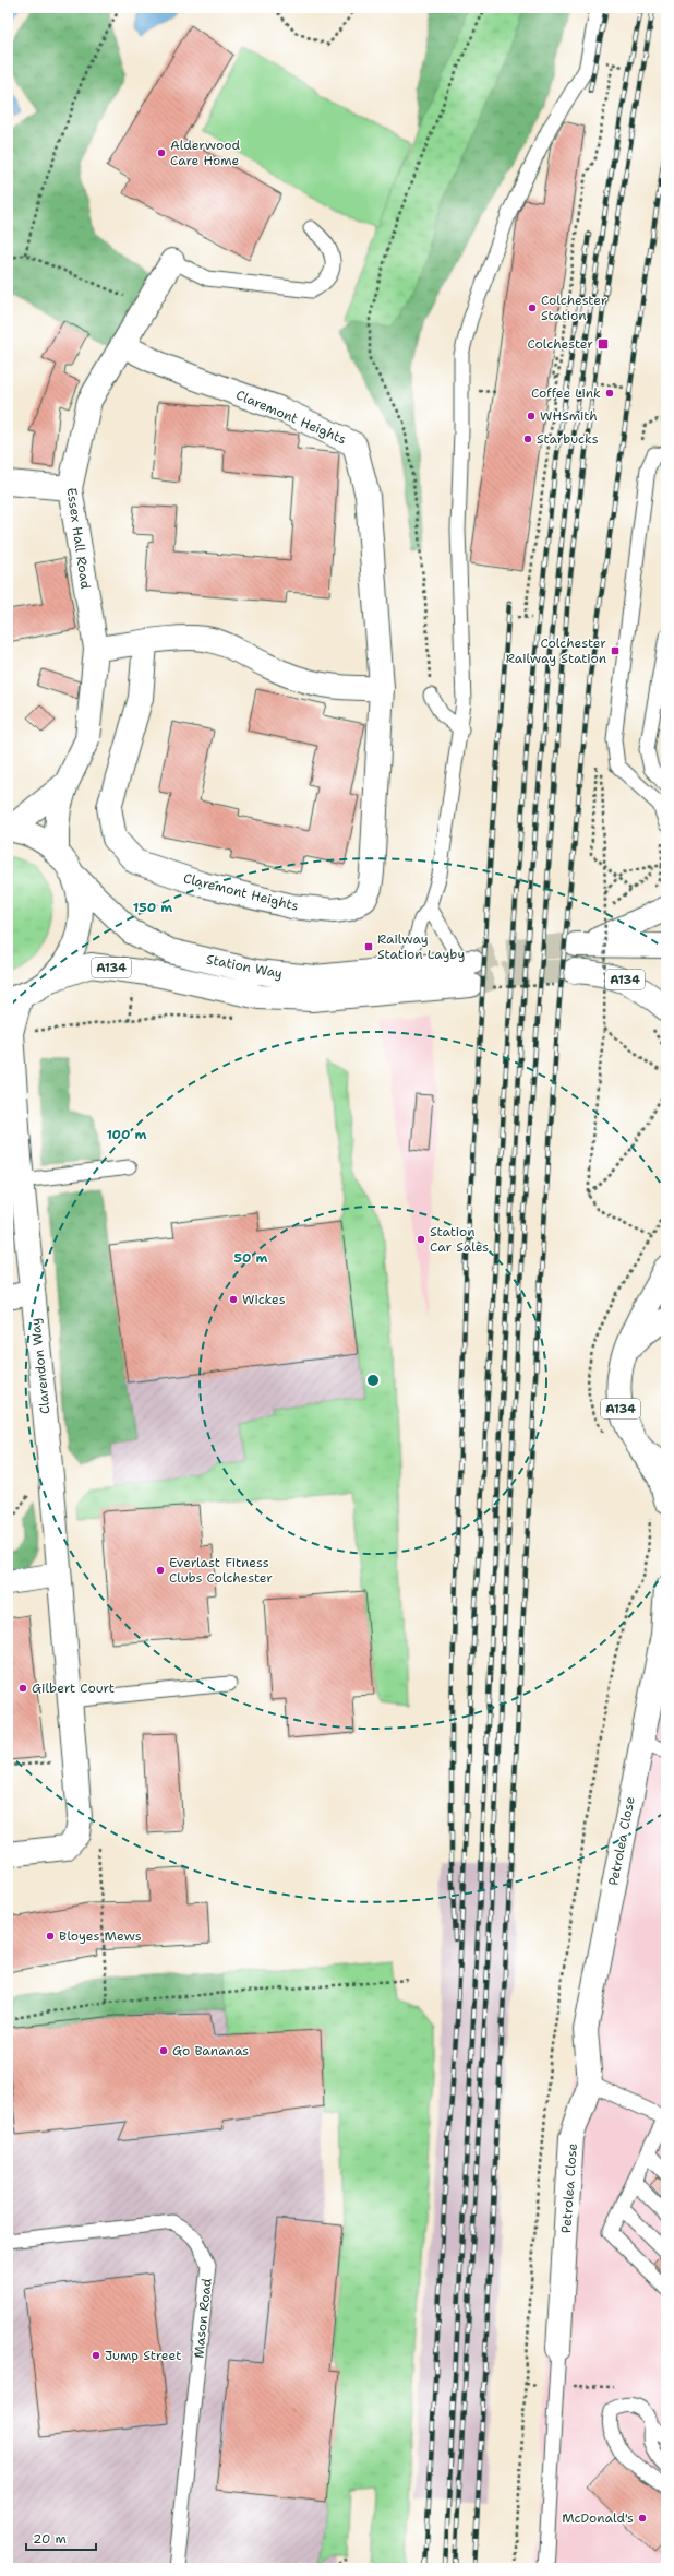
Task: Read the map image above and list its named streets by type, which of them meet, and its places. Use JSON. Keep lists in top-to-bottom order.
{
  "streets": {
    "street": [
      "Claremont Heights",
      "Essex Hall Road",
      "Station Way",
      "A134",
      "Clarendon Way",
      "Petrolea Close"
    ],
    "lane": ["Mason Road"]
  },
  "crossings": [
    ["Claremont Heights", "Essex Hall Road"],
    ["Essex Hall Road", "Station Way"],
    ["Essex Hall Road", "A134"],
    ["Station Way", "A134"],
    ["A134", "Clarendon Way"]
  ],
  "places": {
    "other": [
      "Alderwood Care Home",
      "Colchester Station",
      "Coffee Link",
      "WHSmith",
      "Starbucks",
      "Station Car Sales",
      "Wickes",
      "Everlast Fitness Clubs Colchester",
      "Gilbert Court",
      "Bloyes Mews",
      "Go Bananas",
      "Jump Street",
      "McDonald's"
    ],
    "transit": ["Colchester", "Colchester Railway Station", "Railway Station Layby"]
  },
  "scale_bar": "20 m",
  "rings": ["150 m", "100 m", "50 m"]
}
